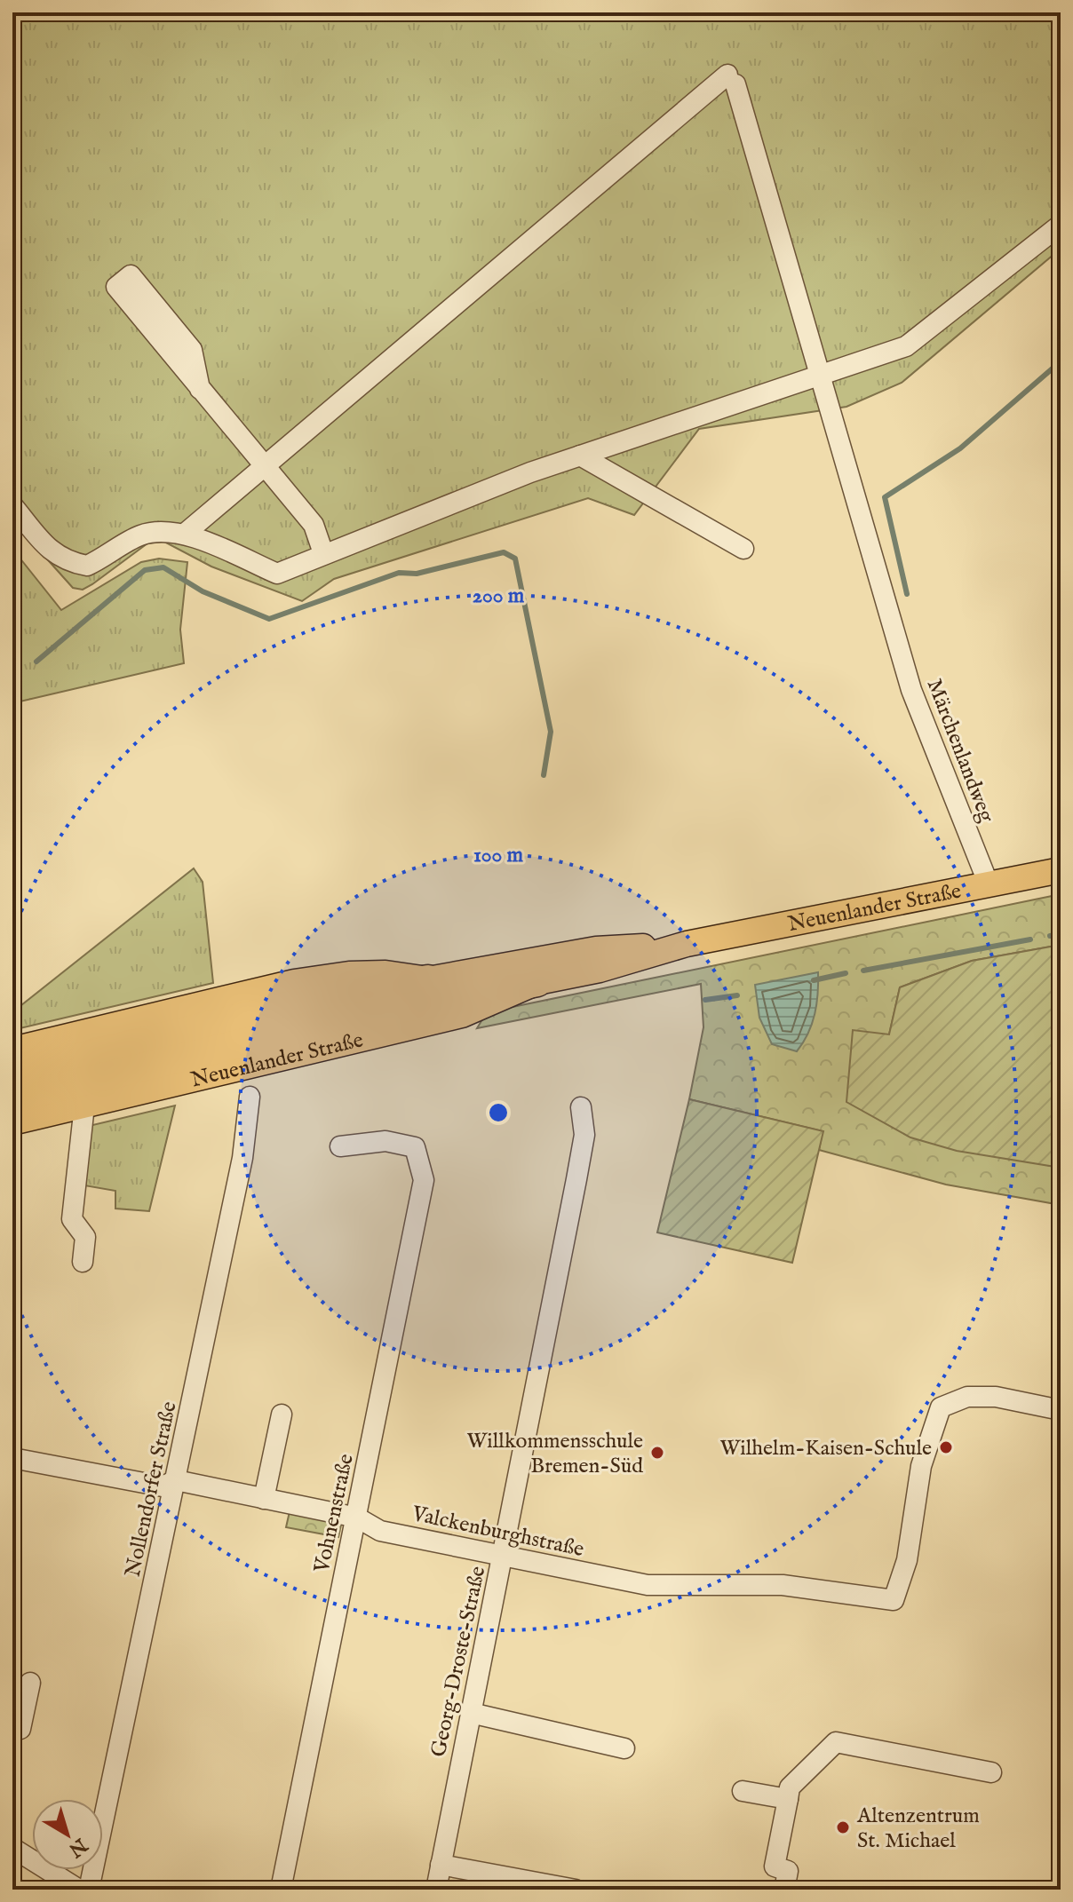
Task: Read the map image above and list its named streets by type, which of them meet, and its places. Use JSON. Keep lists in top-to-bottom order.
{
  "streets": {
    "highway": ["Neuenlander Straße"],
    "street": [
      "Märchenlandweg",
      "Nollendorfer Straße",
      "Vohnenstraße",
      "Valckenburghstraße",
      "Georg-Droste-Straße"
    ]
  },
  "crossings": [
    ["Märchenlandweg", "Neuenlander Straße"],
    ["Nollendorfer Straße", "Valckenburghstraße"],
    ["Vohnenstraße", "Valckenburghstraße"],
    ["Valckenburghstraße", "Georg-Droste-Straße"]
  ],
  "places": ["Wilhelm-Kaisen-Schule", "Willkommensschule Bremen-Süd", "Altenzentrum St. Michael"],
  "north": "bottom right",
  "rings": ["200 m", "100 m"]
}
